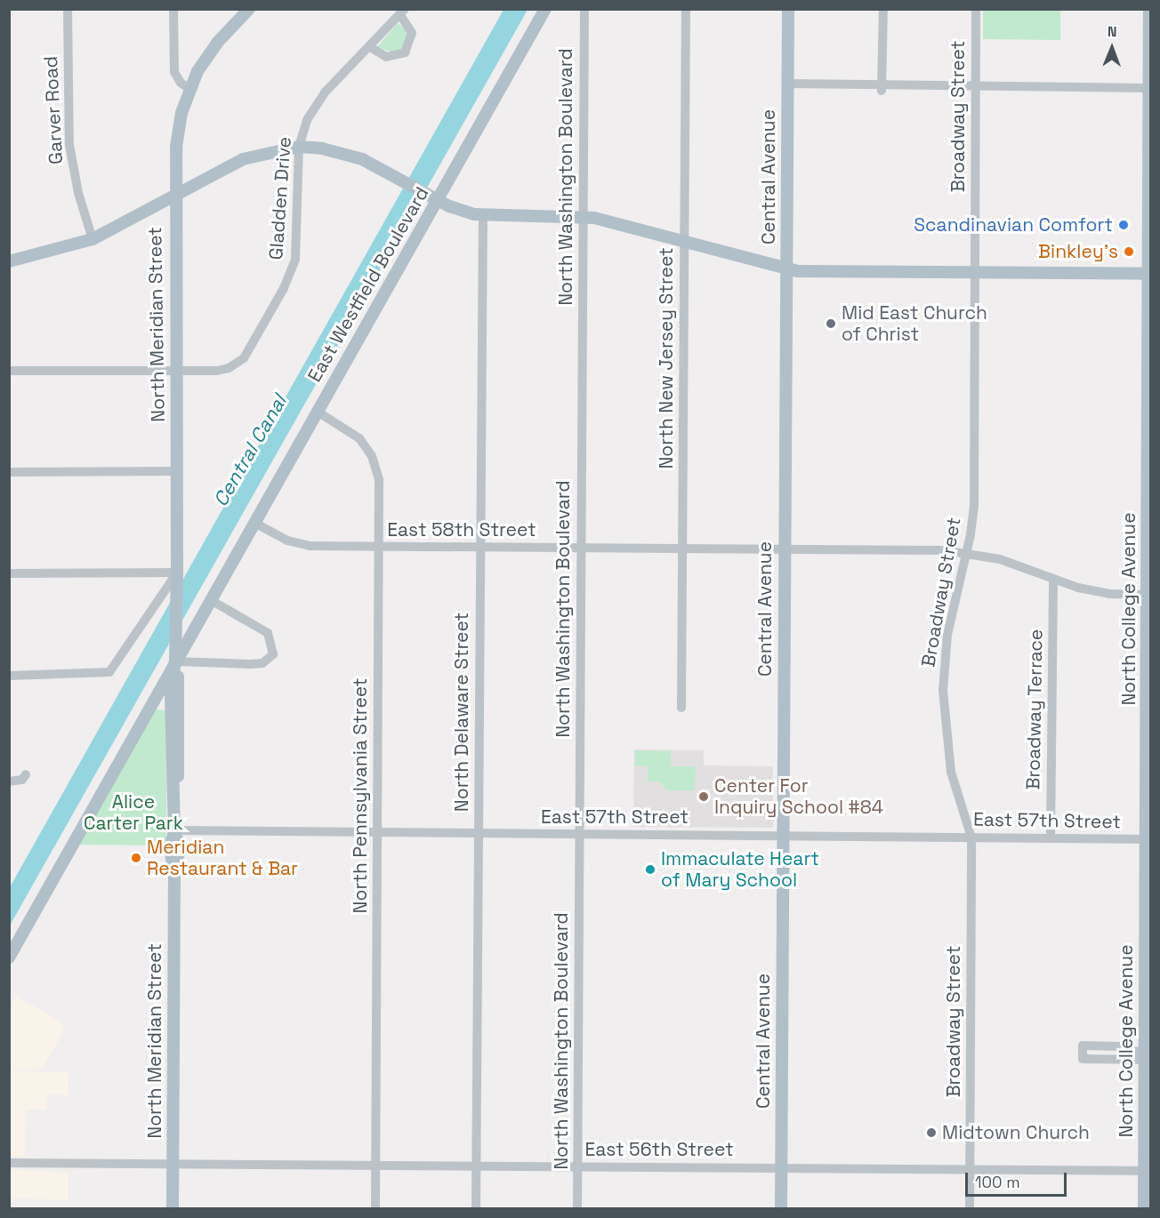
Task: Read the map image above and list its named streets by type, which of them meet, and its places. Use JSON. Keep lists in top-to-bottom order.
{
  "streets": {
    "main road": [
      "Central Avenue",
      "East Westfield Boulevard",
      "North Meridian Street",
      "North College Avenue"
    ],
    "street": [
      "Garver Road",
      "Broadway Street",
      "North Washington Boulevard",
      "Gladden Drive",
      "North New Jersey Street",
      "East 58th Street",
      "Broadway Terrace",
      "North Delaware Street",
      "North Pennsylvania Street",
      "East 57th Street",
      "East 56th Street"
    ]
  },
  "crossings": [
    ["Broadway Street", "East 58th Street"],
    ["Broadway Street", "East 57th Street"],
    ["Broadway Street", "East 56th Street"],
    ["North Washington Boulevard", "East 58th Street"],
    ["North Washington Boulevard", "East 57th Street"],
    ["North Washington Boulevard", "East 56th Street"],
    ["Central Avenue", "East 58th Street"],
    ["Central Avenue", "East 57th Street"],
    ["Central Avenue", "East 56th Street"],
    ["Gladden Drive", "North Meridian Street"],
    ["East Westfield Boulevard", "North Meridian Street"],
    ["East Westfield Boulevard", "East 58th Street"],
    ["East Westfield Boulevard", "North Pennsylvania Street"],
    ["North Meridian Street", "East 57th Street"],
    ["North Meridian Street", "East 56th Street"],
    ["North New Jersey Street", "East 58th Street"],
    ["East 58th Street", "North College Avenue"],
    ["East 58th Street", "Broadway Terrace"],
    ["East 58th Street", "North Delaware Street"],
    ["East 58th Street", "North Pennsylvania Street"],
    ["North College Avenue", "East 57th Street"],
    ["North College Avenue", "East 56th Street"],
    ["Broadway Terrace", "East 57th Street"],
    ["North Delaware Street", "East 57th Street"],
    ["North Delaware Street", "East 56th Street"],
    ["North Pennsylvania Street", "East 57th Street"],
    ["North Pennsylvania Street", "East 56th Street"]
  ],
  "water": ["Central Canal"],
  "parks": ["Alice Carter Park"],
  "places": [
    "Scandinavian Comfort",
    "Binkley's",
    "Mid East Church of Christ",
    "Center For Inquiry School #84",
    "Meridian Restaurant & Bar",
    "Immaculate Heart of Mary School",
    "Midtown Church"
  ],
  "scale_bar": "100 m",
  "north": "top"
}
